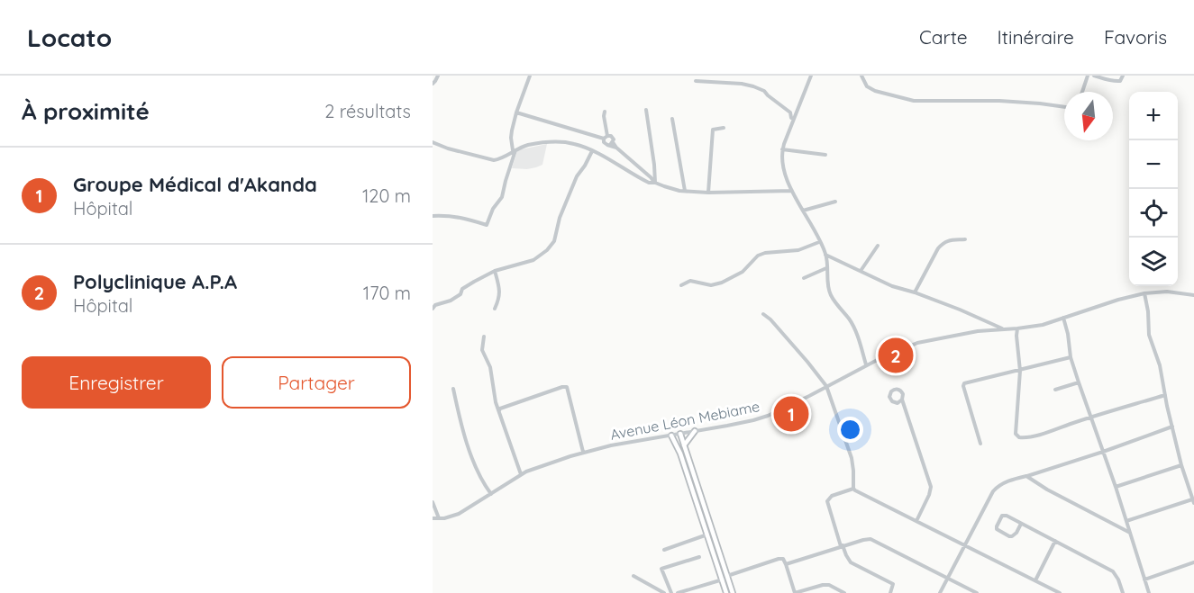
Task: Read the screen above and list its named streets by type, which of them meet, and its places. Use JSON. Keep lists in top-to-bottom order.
{
  "streets": {
    "street": ["Avenue Léon Mebiame"]
  },
  "north": "bottom",
  "page": {
    "header": "Locato",
    "nav": ["Carte", "Itinéraire", "Favoris"],
    "heading": ["À proximité", "2 résultats"],
    "map_buttons": ["+", "−"],
    "list": [
      {
        "mark": "1",
        "name": "Groupe Médical d'Akanda",
        "note": "Hôpital",
        "value": "120 m"
      },
      {
        "mark": "2",
        "name": "Polyclinique A.P.A",
        "note": "Hôpital",
        "value": "170 m"
      }
    ],
    "pins": ["2", "1"],
    "buttons": ["Enregistrer", "Partager"]
  }
}
